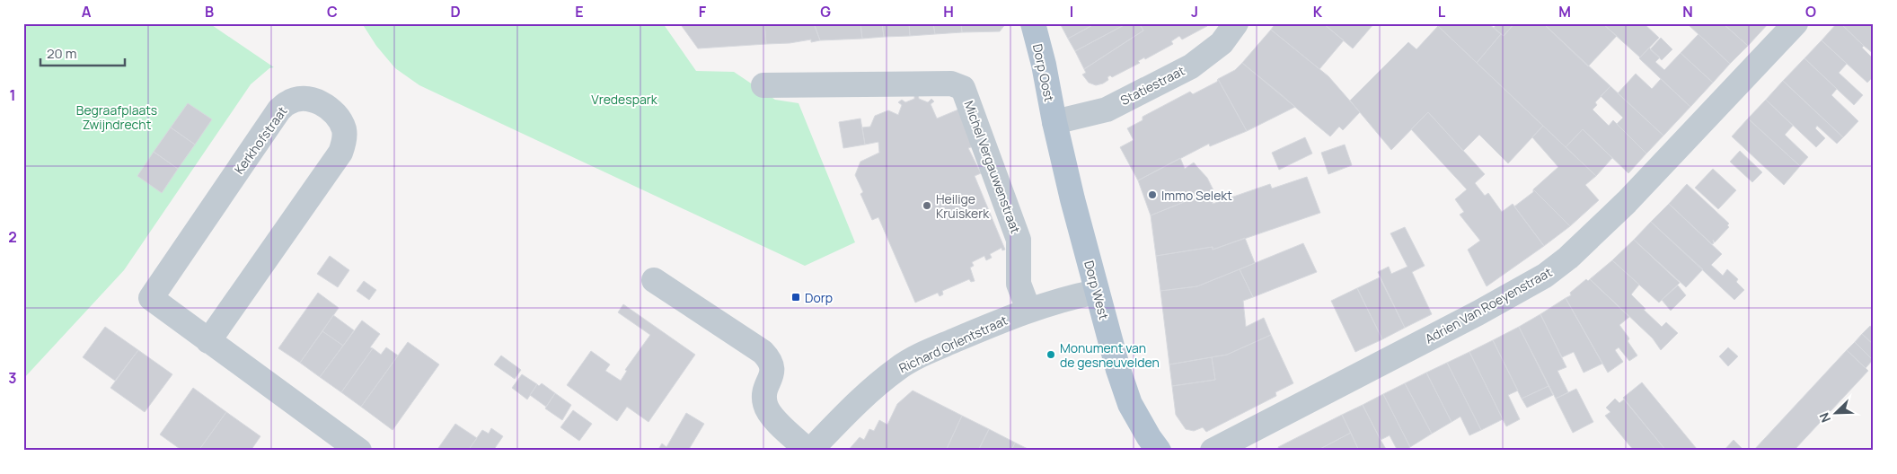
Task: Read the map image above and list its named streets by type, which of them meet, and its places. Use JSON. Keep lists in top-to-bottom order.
{
  "streets": {
    "main road": ["Dorp Oost", "Dorp West"],
    "street": [
      "Statiestraat",
      "Kerkhofstraat",
      "Michel Vergauwenstraat",
      "Adrien Van Roeyenstraat",
      "Richard Orlentstraat"
    ]
  },
  "crossings": [
    ["Dorp Oost", "Statiestraat"],
    ["Dorp Oost", "Dorp West"],
    ["Statiestraat", "Dorp West"],
    ["Michel Vergauwenstraat", "Richard Orlentstraat"],
    ["Dorp West", "Richard Orlentstraat"]
  ],
  "parks": ["Vredespark", "Begraafplaats Zwijndrecht"],
  "places": {
    "other": ["Immo Selekt", "Heilige Kruiskerk", "Monument van de gesneuvelden"],
    "transit": ["Dorp"]
  },
  "scale_bar": "20 m",
  "north": "bottom left",
  "grid": {
    "columns": [
      "A",
      "B",
      "C",
      "D",
      "E",
      "F",
      "G",
      "H",
      "I",
      "J",
      "K",
      "L",
      "M",
      "N",
      "O"
    ],
    "rows": ["1", "2", "3"]
  }
}
